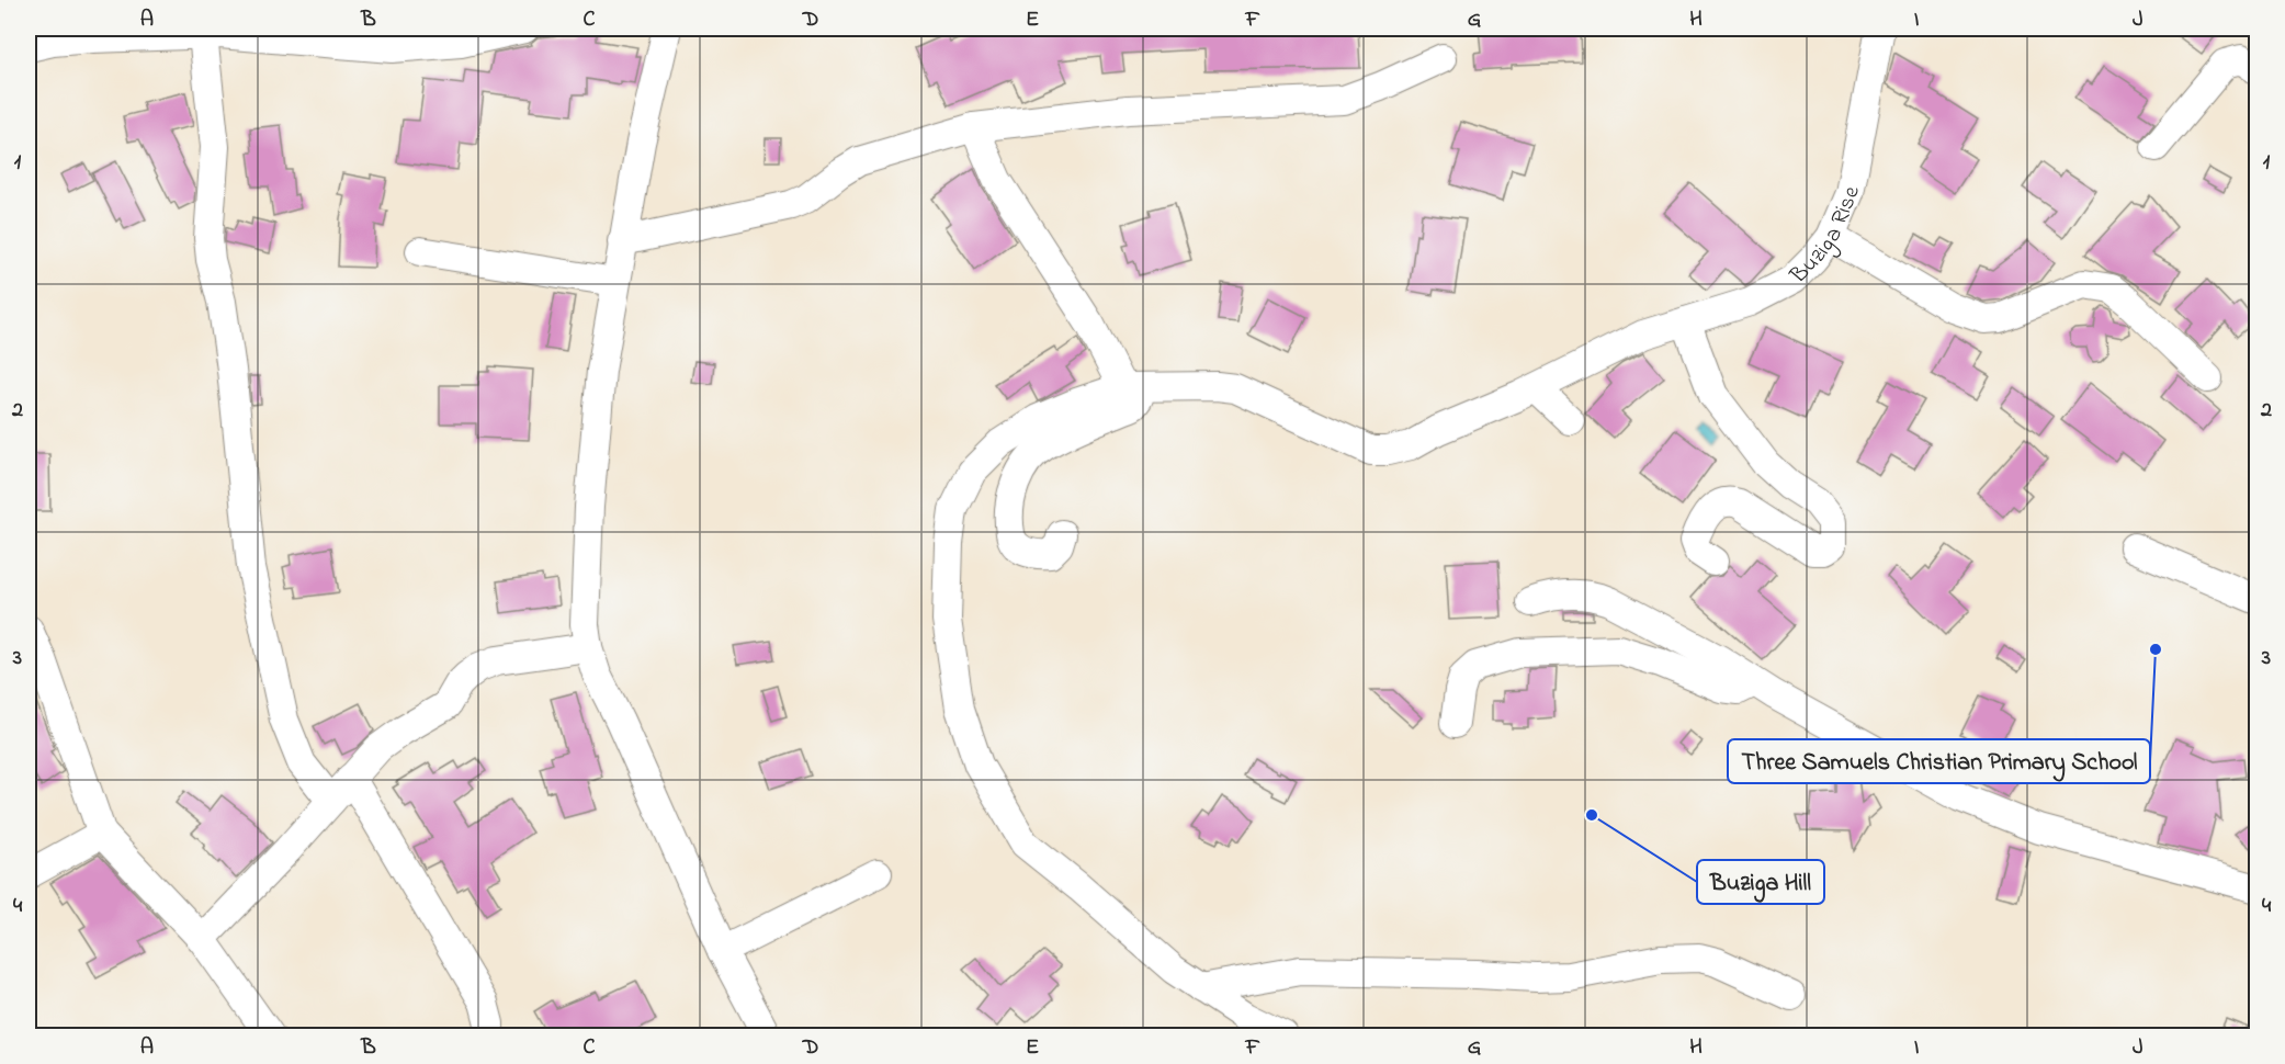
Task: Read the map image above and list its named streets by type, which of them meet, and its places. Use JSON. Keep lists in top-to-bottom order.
{
  "streets": {
    "street": ["Buziga Rise"]
  },
  "places": ["Three Samuels Christian Primary School", "Buziga Hill"],
  "grid": {
    "columns": [
      "A",
      "B",
      "C",
      "D",
      "E",
      "F",
      "G",
      "H",
      "I",
      "J"
    ],
    "rows": [
      "1",
      "2",
      "3",
      "4"
    ]
  }
}
